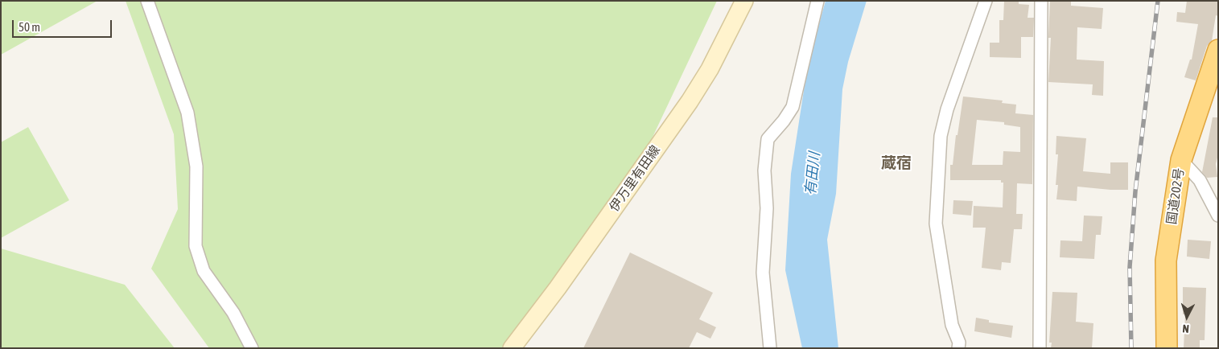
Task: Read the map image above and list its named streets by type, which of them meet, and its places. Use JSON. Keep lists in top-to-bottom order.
{
  "streets": {
    "highway": ["国道202号"],
    "main road": ["伊万里有田線"]
  },
  "districts": ["蔵宿"],
  "water": ["有田川"],
  "scale_bar": "50 m",
  "north": "bottom"
}
